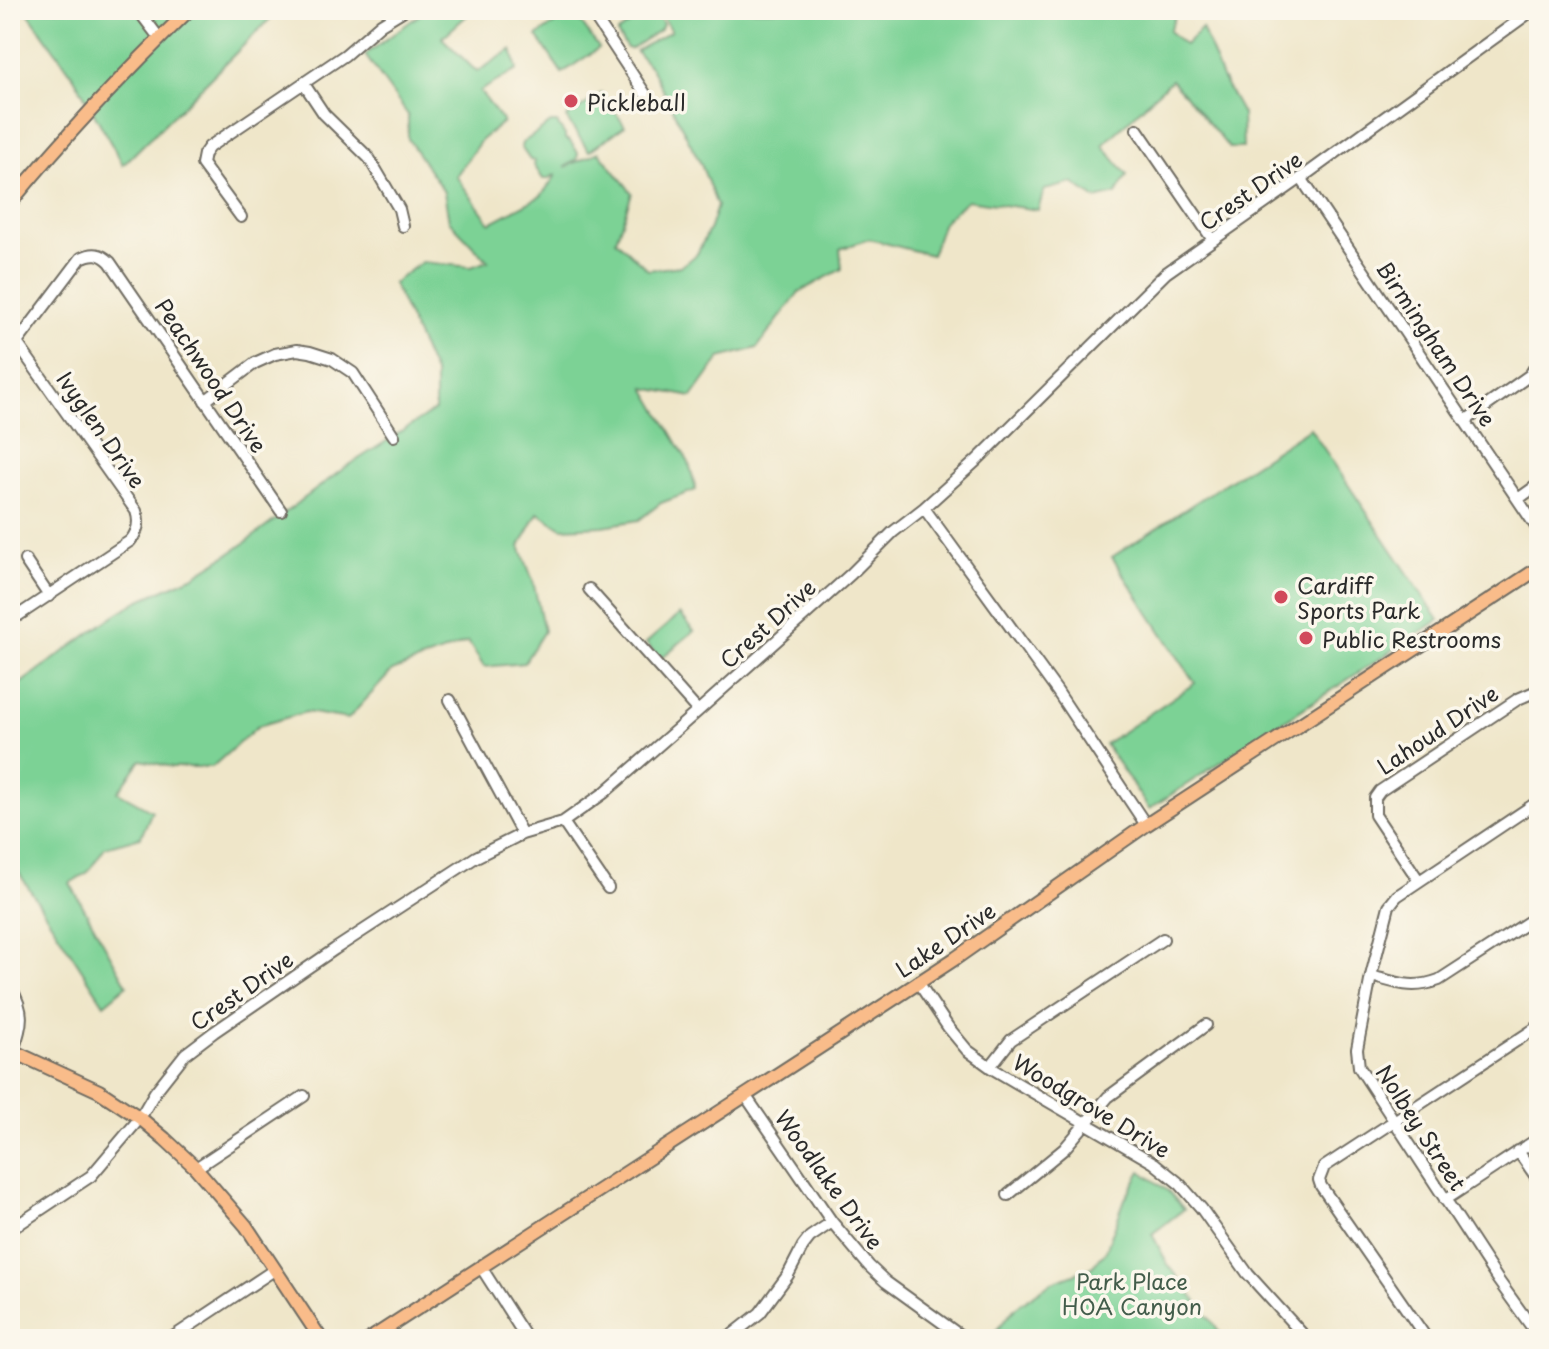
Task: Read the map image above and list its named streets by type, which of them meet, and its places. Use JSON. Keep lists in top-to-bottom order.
{
  "streets": {
    "main road": ["Lake Drive"],
    "street": [
      "Crest Drive",
      "Birmingham Drive",
      "Peachwood Drive",
      "Ivyglen Drive",
      "Lahoud Drive",
      "Woodgrove Drive",
      "Nolbey Street",
      "Woodlake Drive"
    ]
  },
  "crossings": [
    ["Crest Drive", "Birmingham Drive"],
    ["Peachwood Drive", "Ivyglen Drive"],
    ["Lahoud Drive", "Nolbey Street"],
    ["Lake Drive", "Woodgrove Drive"],
    ["Lake Drive", "Woodlake Drive"]
  ],
  "parks": ["Park Place HOA Canyon"],
  "places": ["Pickleball", "Cardiff Sports Park", "Public Restrooms"]
}
